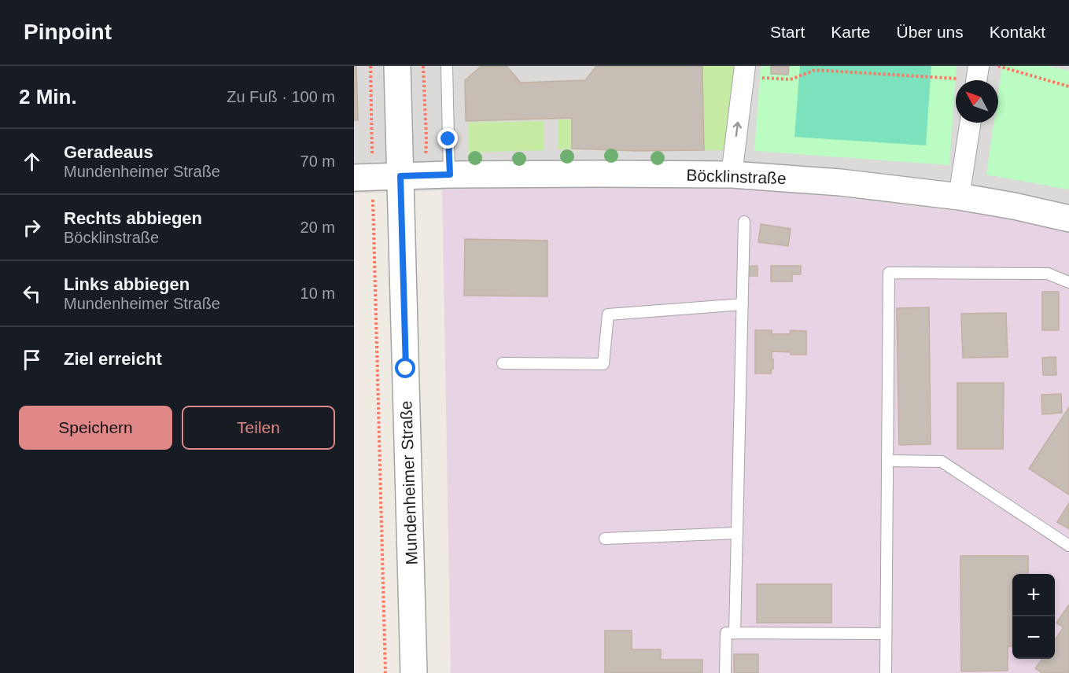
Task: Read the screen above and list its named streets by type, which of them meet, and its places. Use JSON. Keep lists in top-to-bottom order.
{
  "streets": {
    "street": ["Böcklinstraße", "Mundenheimer Straße"]
  },
  "crossings": [
    ["Böcklinstraße", "Mundenheimer Straße"]
  ],
  "north": "top left",
  "page": {
    "header": "Pinpoint",
    "nav": [
      "Start",
      "Karte",
      "Über uns",
      "Kontakt"
    ],
    "heading": ["2 Min.", "Zu Fuß · 100 m"],
    "list": [
      ["Geradeaus", "Mundenheimer Straße", "70 m"],
      ["Rechts abbiegen", "Böcklinstraße", "20 m"],
      ["Links abbiegen", "Mundenheimer Straße", "10 m"],
      "Ziel erreicht"
    ],
    "buttons": ["Speichern", "Teilen"],
    "map_buttons": ["+", "−"]
  }
}
